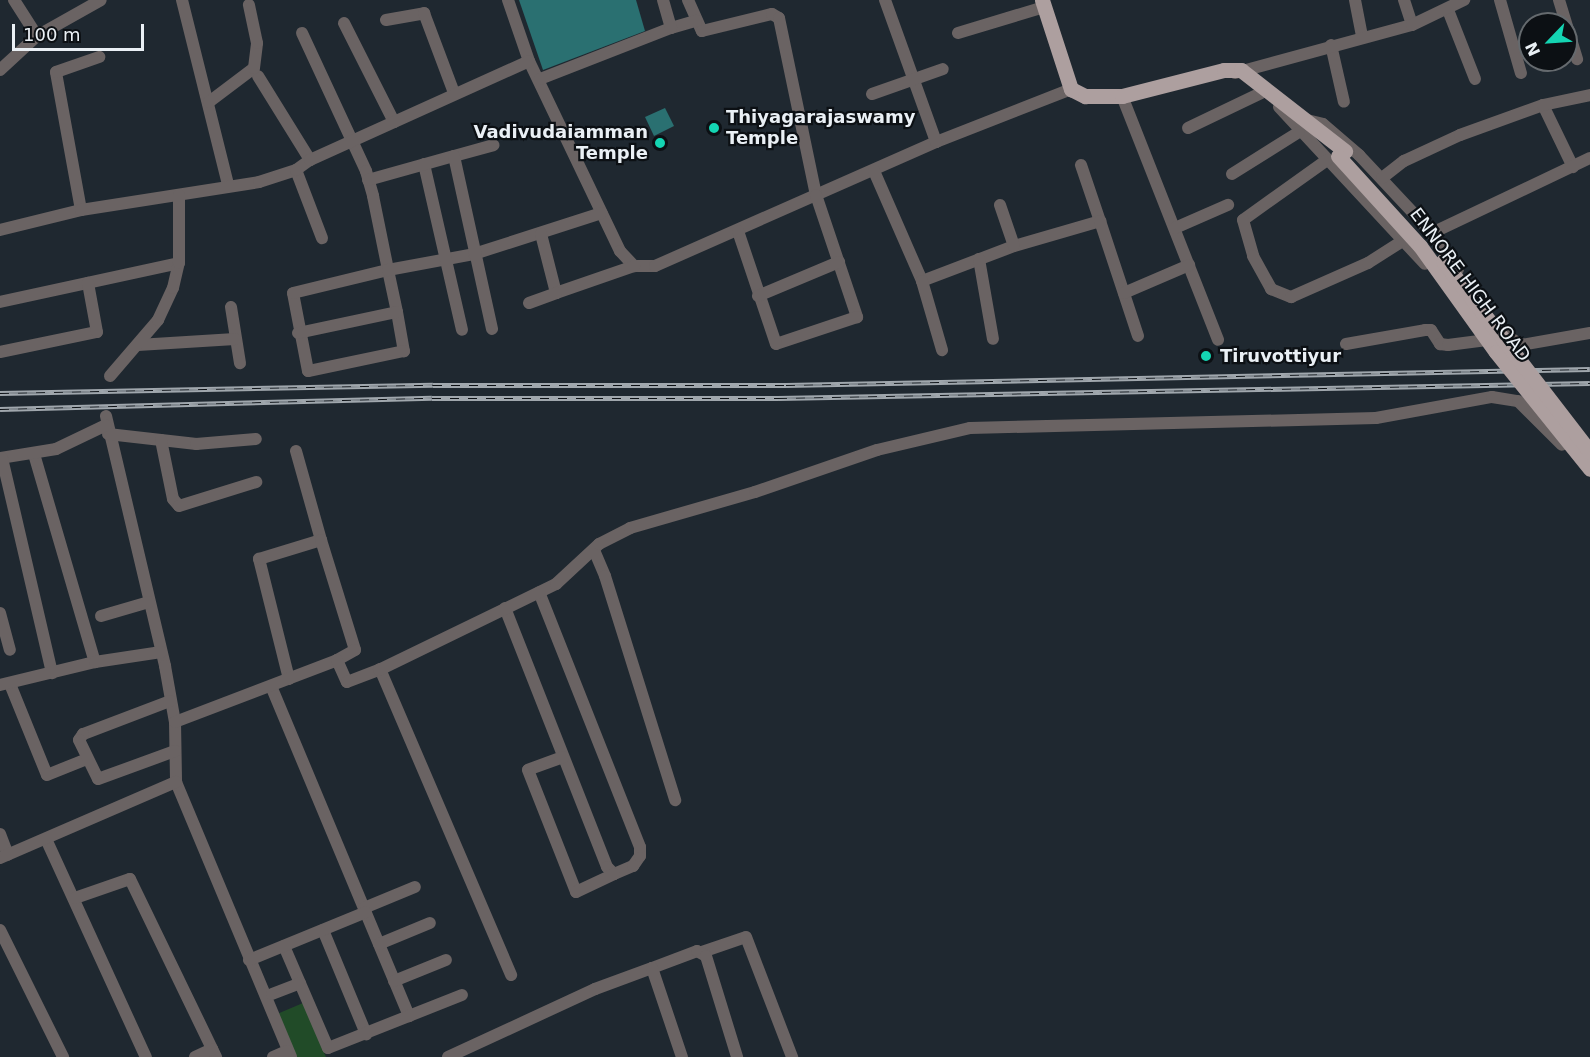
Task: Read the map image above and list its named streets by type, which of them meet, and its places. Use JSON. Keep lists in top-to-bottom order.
{
  "streets": {
    "main road": ["ENNORE HIGH ROAD"]
  },
  "places": ["Thiyagarajaswamy Temple", "Vadivudaiamman Temple", "Tiruvottiyur"],
  "scale_bar": "100 m",
  "north": "bottom left"
}
